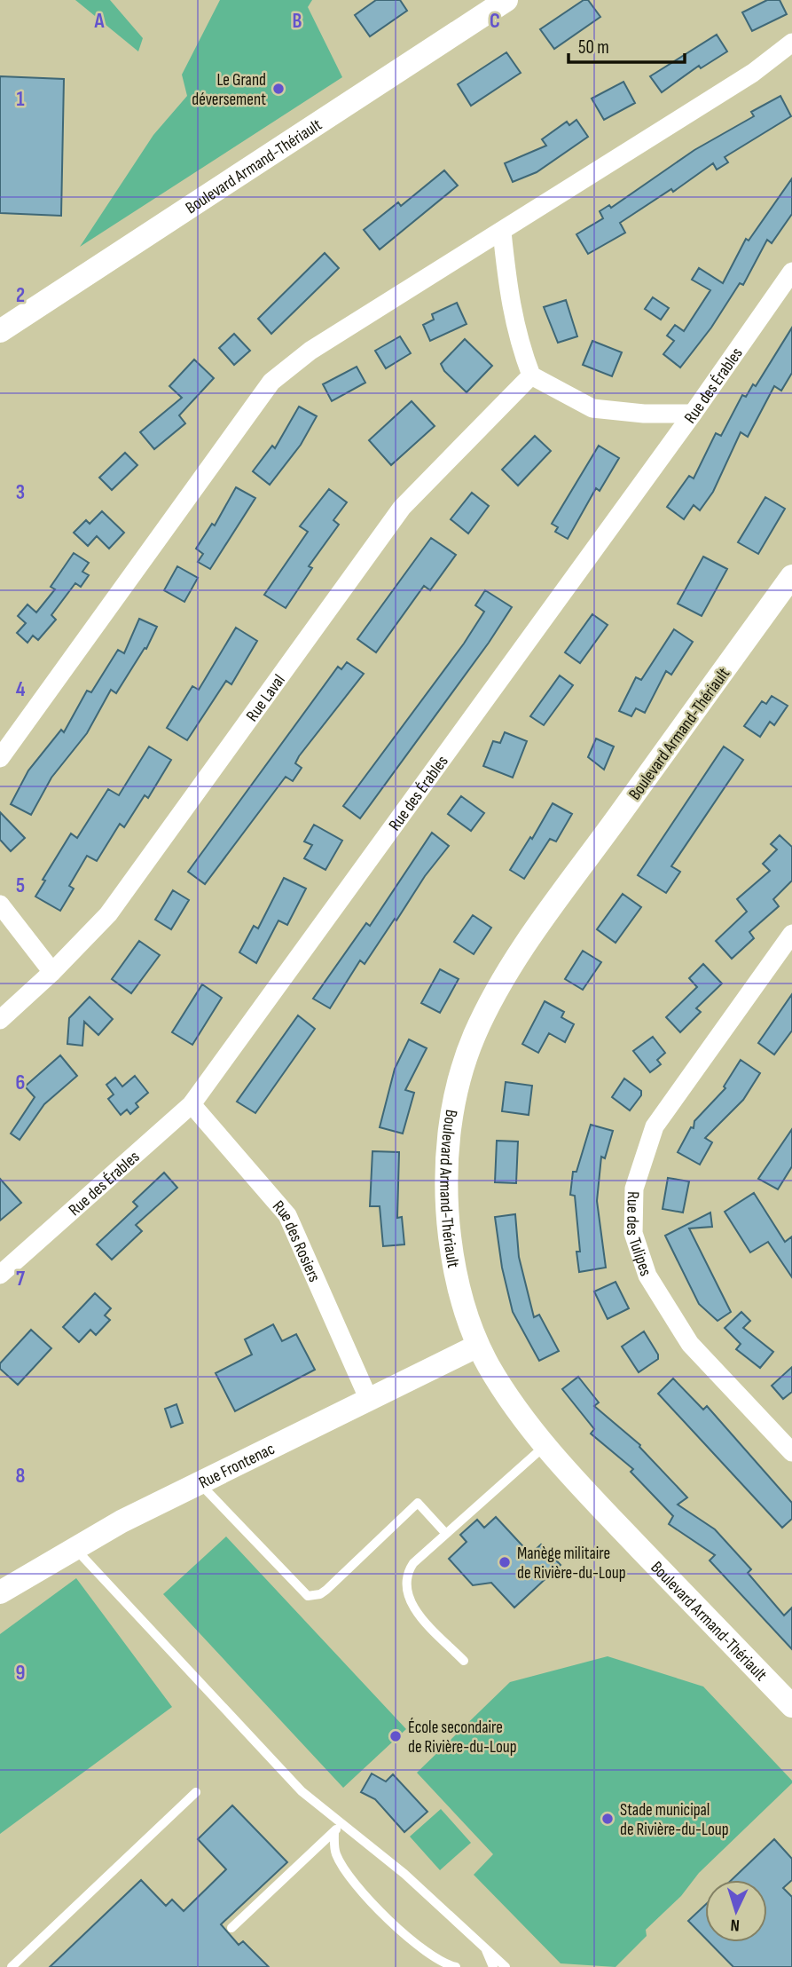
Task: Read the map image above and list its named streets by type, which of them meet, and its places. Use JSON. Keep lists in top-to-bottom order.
{
  "streets": {
    "street": [
      "Boulevard Armand-Thériault",
      "Rue des Érables",
      "Rue Laval",
      "Rue des Tulipes",
      "Rue des Rosiers",
      "Rue Frontenac"
    ]
  },
  "crossings": [
    ["Boulevard Armand-Thériault", "Rue Frontenac"],
    ["Rue des Érables", "Rue des Rosiers"],
    ["Rue des Rosiers", "Rue Frontenac"]
  ],
  "places": [
    "Le Grand déversement",
    "Manège militaire de Rivière-du-Loup",
    "École secondaire de Rivière-du-Loup",
    "Stade municipal de Rivière-du-Loup"
  ],
  "scale_bar": "50 m",
  "north": "bottom",
  "grid": {
    "columns": ["A", "B", "C"],
    "rows": [
      "1",
      "2",
      "3",
      "4",
      "5",
      "6",
      "7",
      "8",
      "9"
    ]
  }
}
